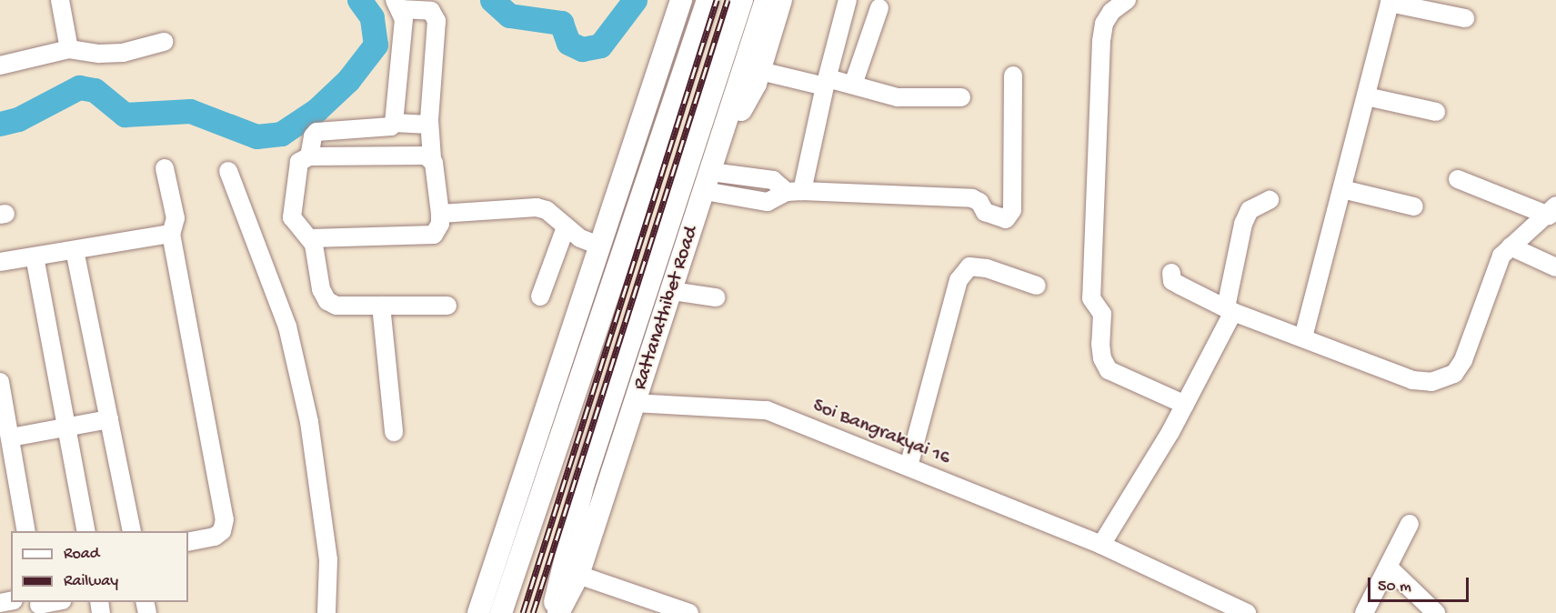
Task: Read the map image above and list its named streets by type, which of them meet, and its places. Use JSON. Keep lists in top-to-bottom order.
{
  "streets": {
    "main road": ["Rattanathibet Road"],
    "street": ["Soi Bangrakyai 16"]
  },
  "crossings": [
    ["Rattanathibet Road", "Soi Bangrakyai 16"]
  ],
  "legend": ["Road", "Railway"],
  "scale_bar": "50 m"
}
